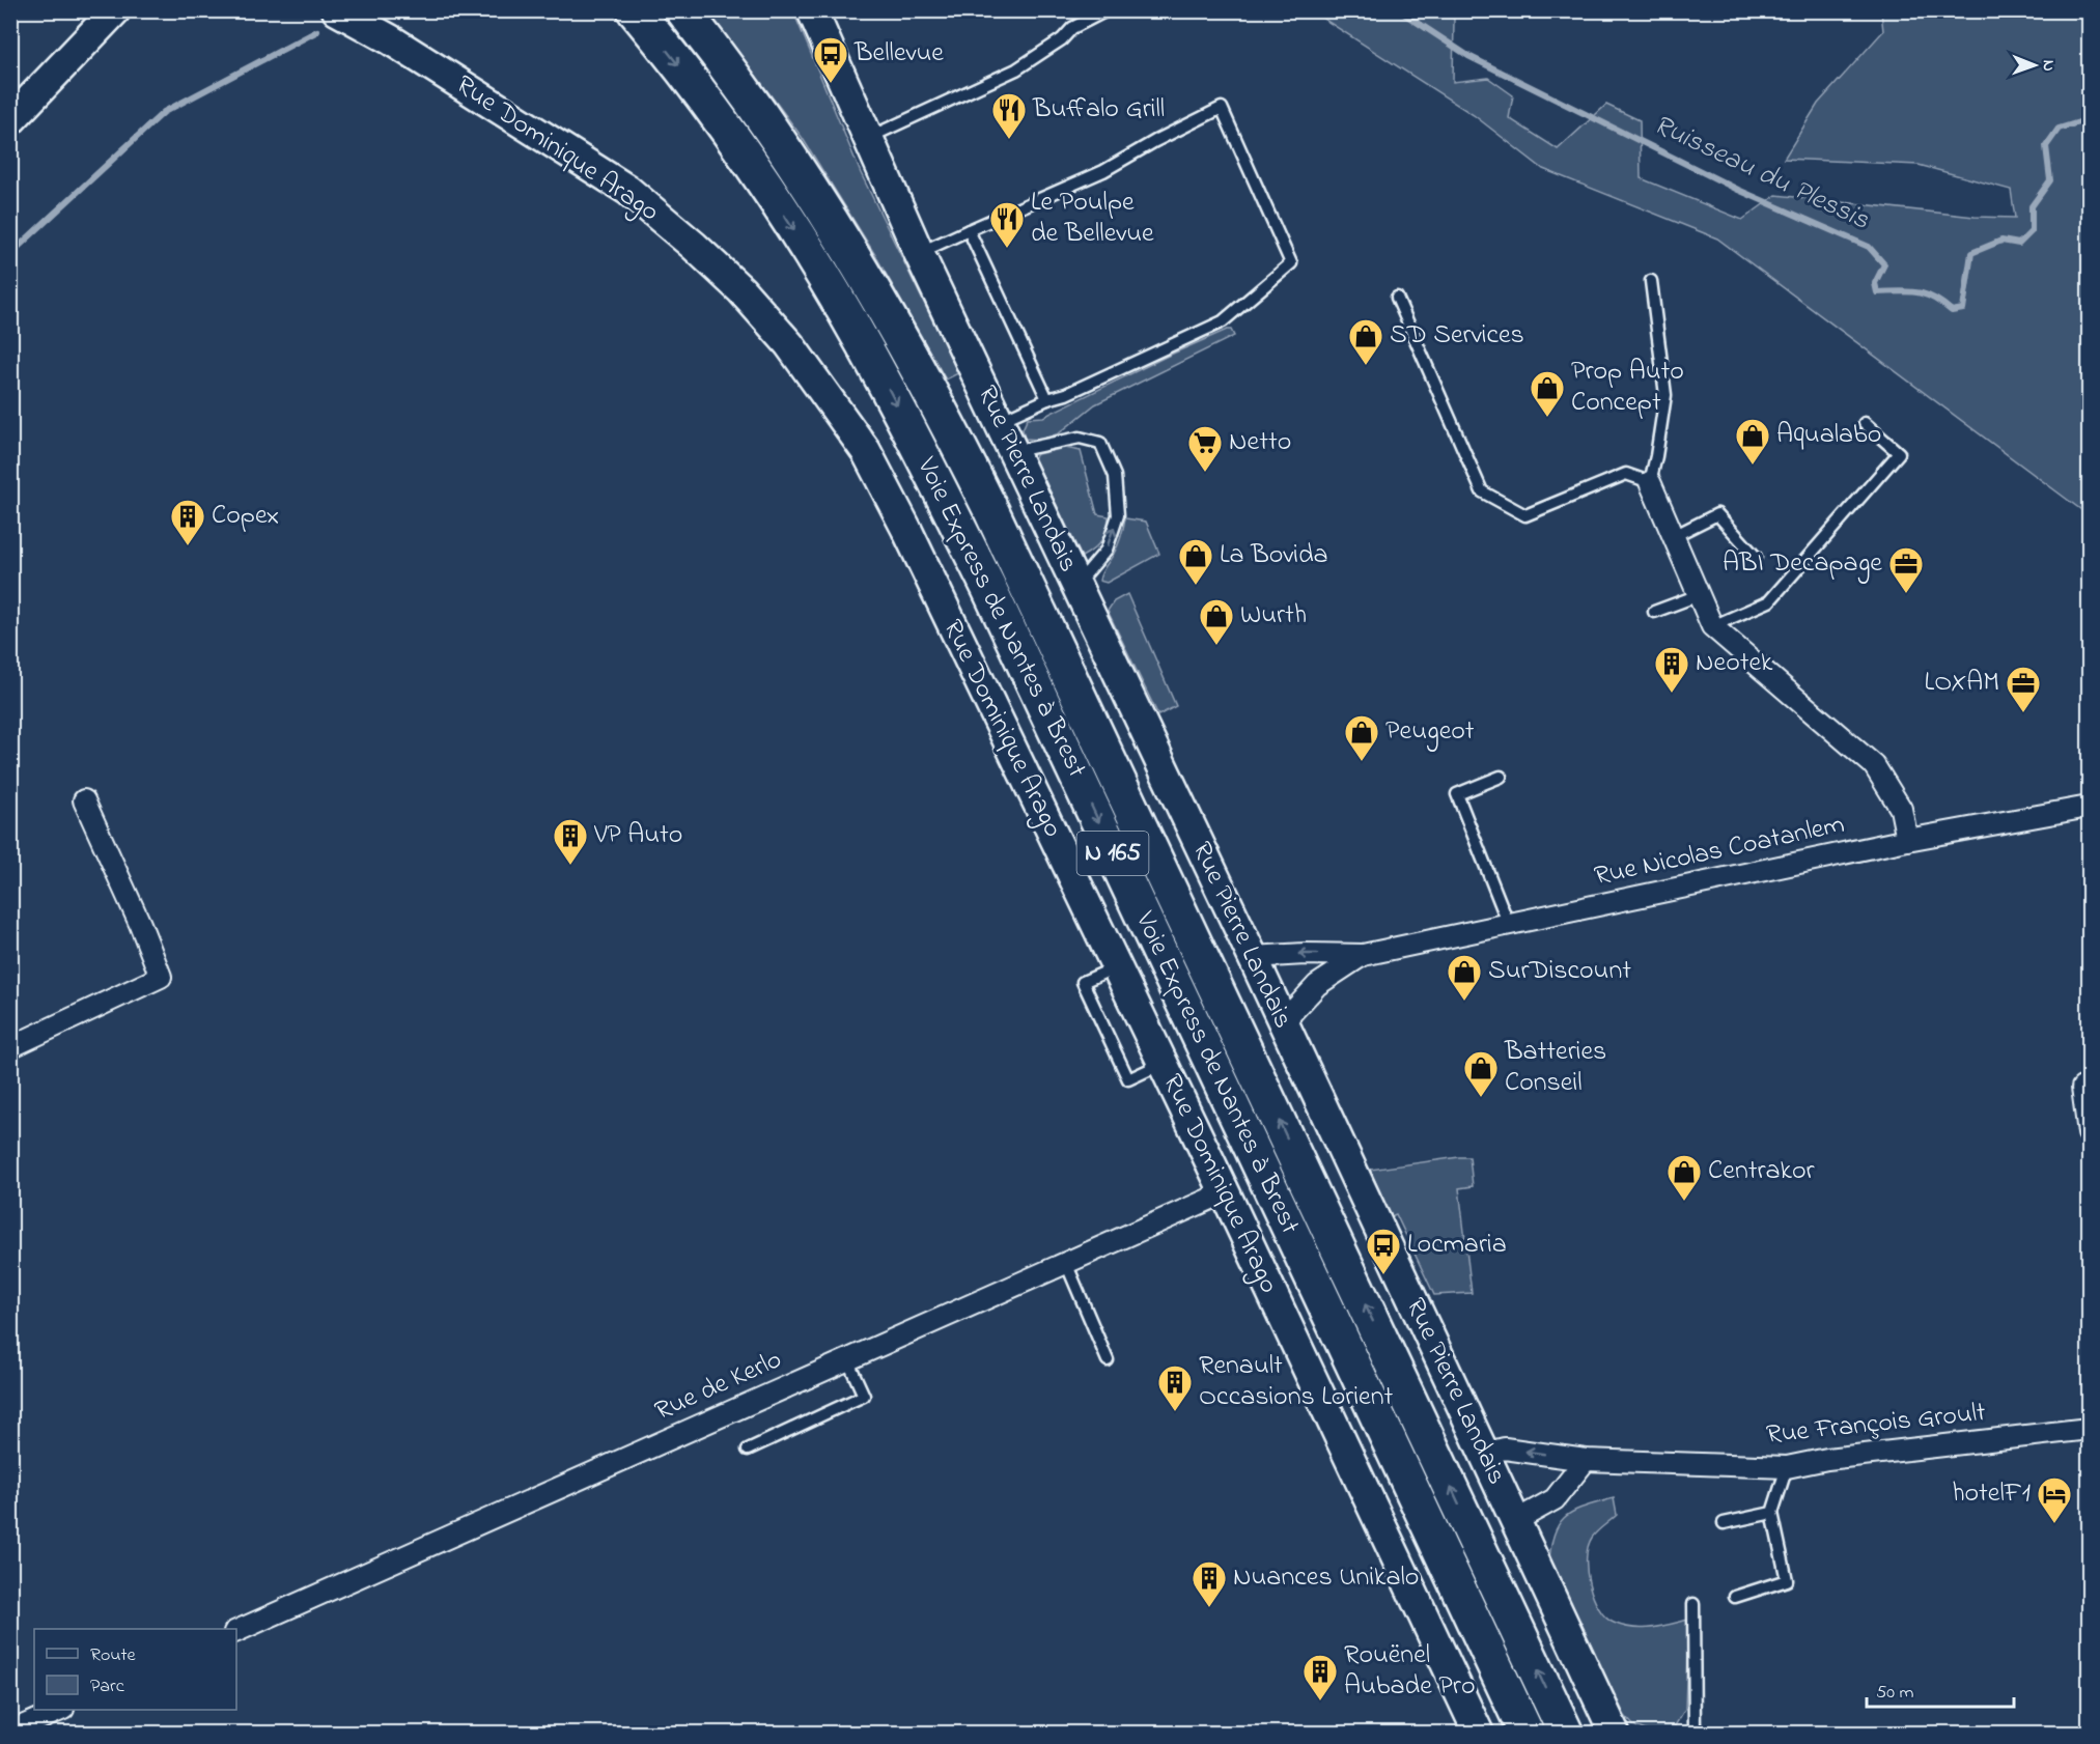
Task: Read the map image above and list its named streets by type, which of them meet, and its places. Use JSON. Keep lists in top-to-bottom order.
{
  "streets": {
    "highway": ["Voie Express de Nantes à Brest", "N 165"],
    "street": [
      "Rue Dominique Arago",
      "Rue Pierre Landais",
      "Rue Nicolas Coatanlem",
      "Rue de Kerlo",
      "Rue François Groult"
    ]
  },
  "crossings": [
    ["Rue Dominique Arago", "Rue de Kerlo"],
    ["Rue Pierre Landais", "Rue Nicolas Coatanlem"],
    ["Rue Pierre Landais", "Rue François Groult"]
  ],
  "water": ["Ruisseau du Plessis"],
  "places": {
    "bus stop": ["Bellevue", "Locmaria"],
    "restaurant": ["Buffalo Grill", "Le Poulpe de Bellevue"],
    "shop": [
      "SD Services",
      "Prop Auto Concept",
      "Aqualabo",
      "La Bovida",
      "Wurth",
      "Peugeot",
      "SurDiscount",
      "Batteries Conseil",
      "Centrakor"
    ],
    "supermarket": ["Netto"],
    "building": [
      "Copex",
      "Neotek",
      "VP Auto",
      "Renault Occasions Lorient",
      "Nuances Unikalo",
      "Rouënel Aubade Pro"
    ],
    "office": ["ABI Decapage", "LOXAM"],
    "hotel": ["hotelF1"]
  },
  "legend": ["Route", "Parc"],
  "scale_bar": "50 m",
  "north": "right"
}
